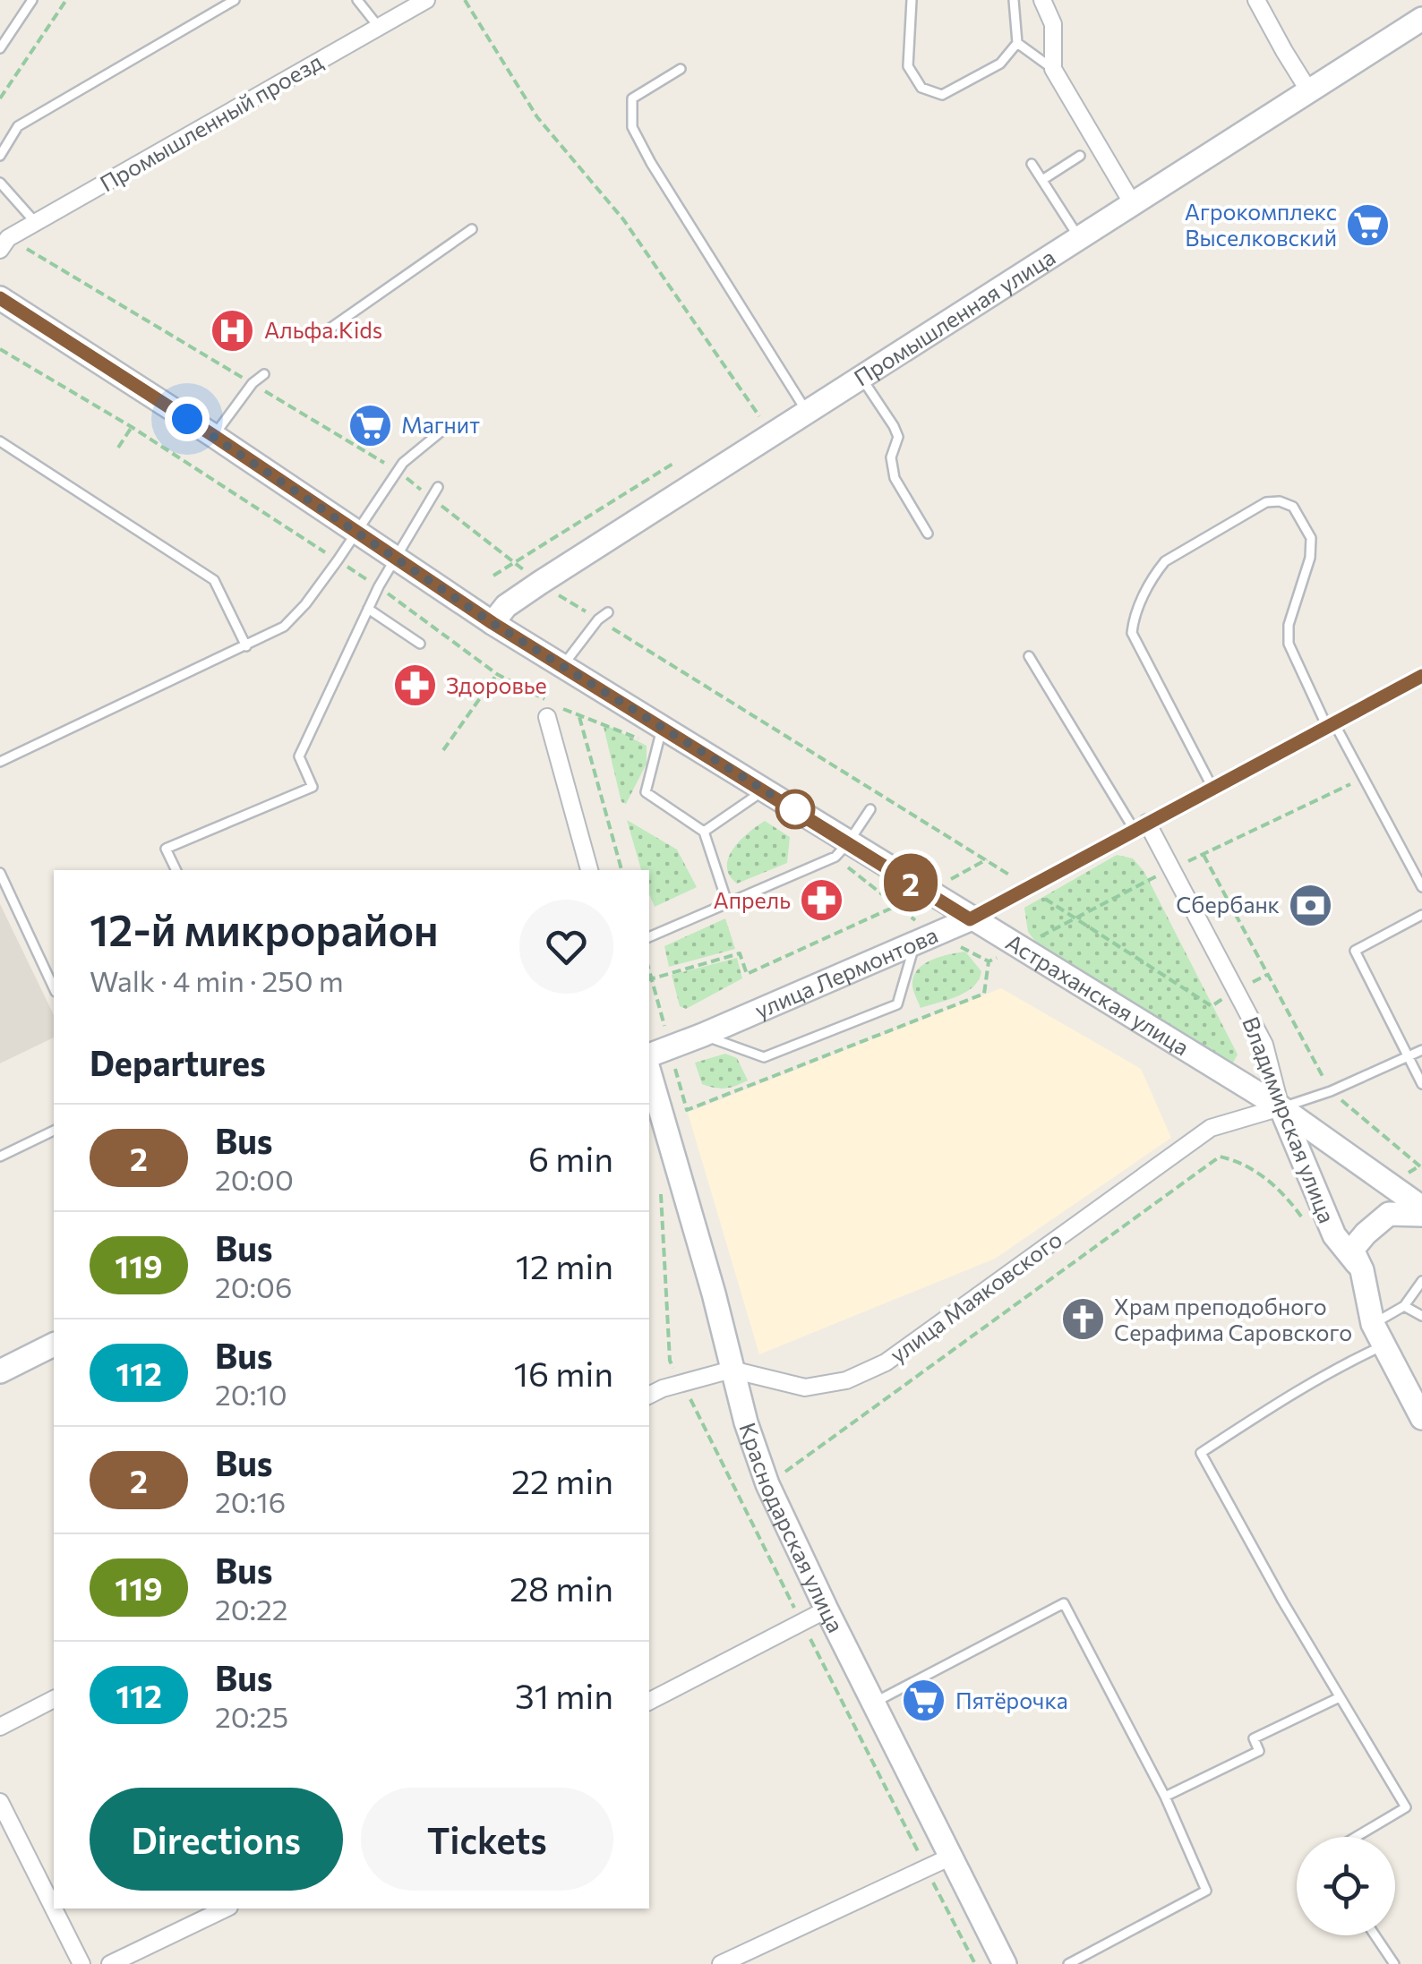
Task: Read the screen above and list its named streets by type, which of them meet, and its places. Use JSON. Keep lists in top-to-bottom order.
{
  "streets": {
    "street": [
      "Промышленный проезд",
      "Промышленная улица",
      "улица Лермонтова",
      "Астраханская улица",
      "Владимирская улица",
      "улица Маяковского",
      "Краснодарская улица"
    ]
  },
  "crossings": [
    ["Промышленная улица", "Астраханская улица"],
    ["улица Лермонтова", "Астраханская улица"],
    ["улица Лермонтова", "Владимирская улица"],
    ["Астраханская улица", "Владимирская улица"],
    ["Астраханская улица", "улица Маяковского"],
    ["Владимирская улица", "улица Маяковского"],
    ["улица Маяковского", "Краснодарская улица"]
  ],
  "places": {
    "supermarket": ["Агрокомплекс Выселковский", "Магнит", "Пятёрочка"],
    "hospital": ["Альфа.Kids"],
    "pharmacy": ["Здоровье", "Апрель"],
    "bank": ["Сбербанк"],
    "church": ["Храм преподобного Серафима Саровского"]
  },
  "lines": ["bus line 2"],
  "page": {
    "on_map": "2",
    "heading": [
      ["12-й микрорайон", "Walk · 4 min · 250 m"],
      "Departures"
    ],
    "list": [
      {
        "mark": "2",
        "name": "Bus",
        "note": "20:00",
        "value": "6 min"
      },
      {
        "mark": "119",
        "name": "Bus",
        "note": "20:06",
        "value": "12 min"
      },
      {
        "mark": "112",
        "name": "Bus",
        "note": "20:10",
        "value": "16 min"
      },
      {
        "mark": "2",
        "name": "Bus",
        "note": "20:16",
        "value": "22 min"
      },
      {
        "mark": "119",
        "name": "Bus",
        "note": "20:22",
        "value": "28 min"
      },
      {
        "mark": "112",
        "name": "Bus",
        "note": "20:25",
        "value": "31 min"
      }
    ],
    "buttons": ["Directions", "Tickets"]
  }
}
